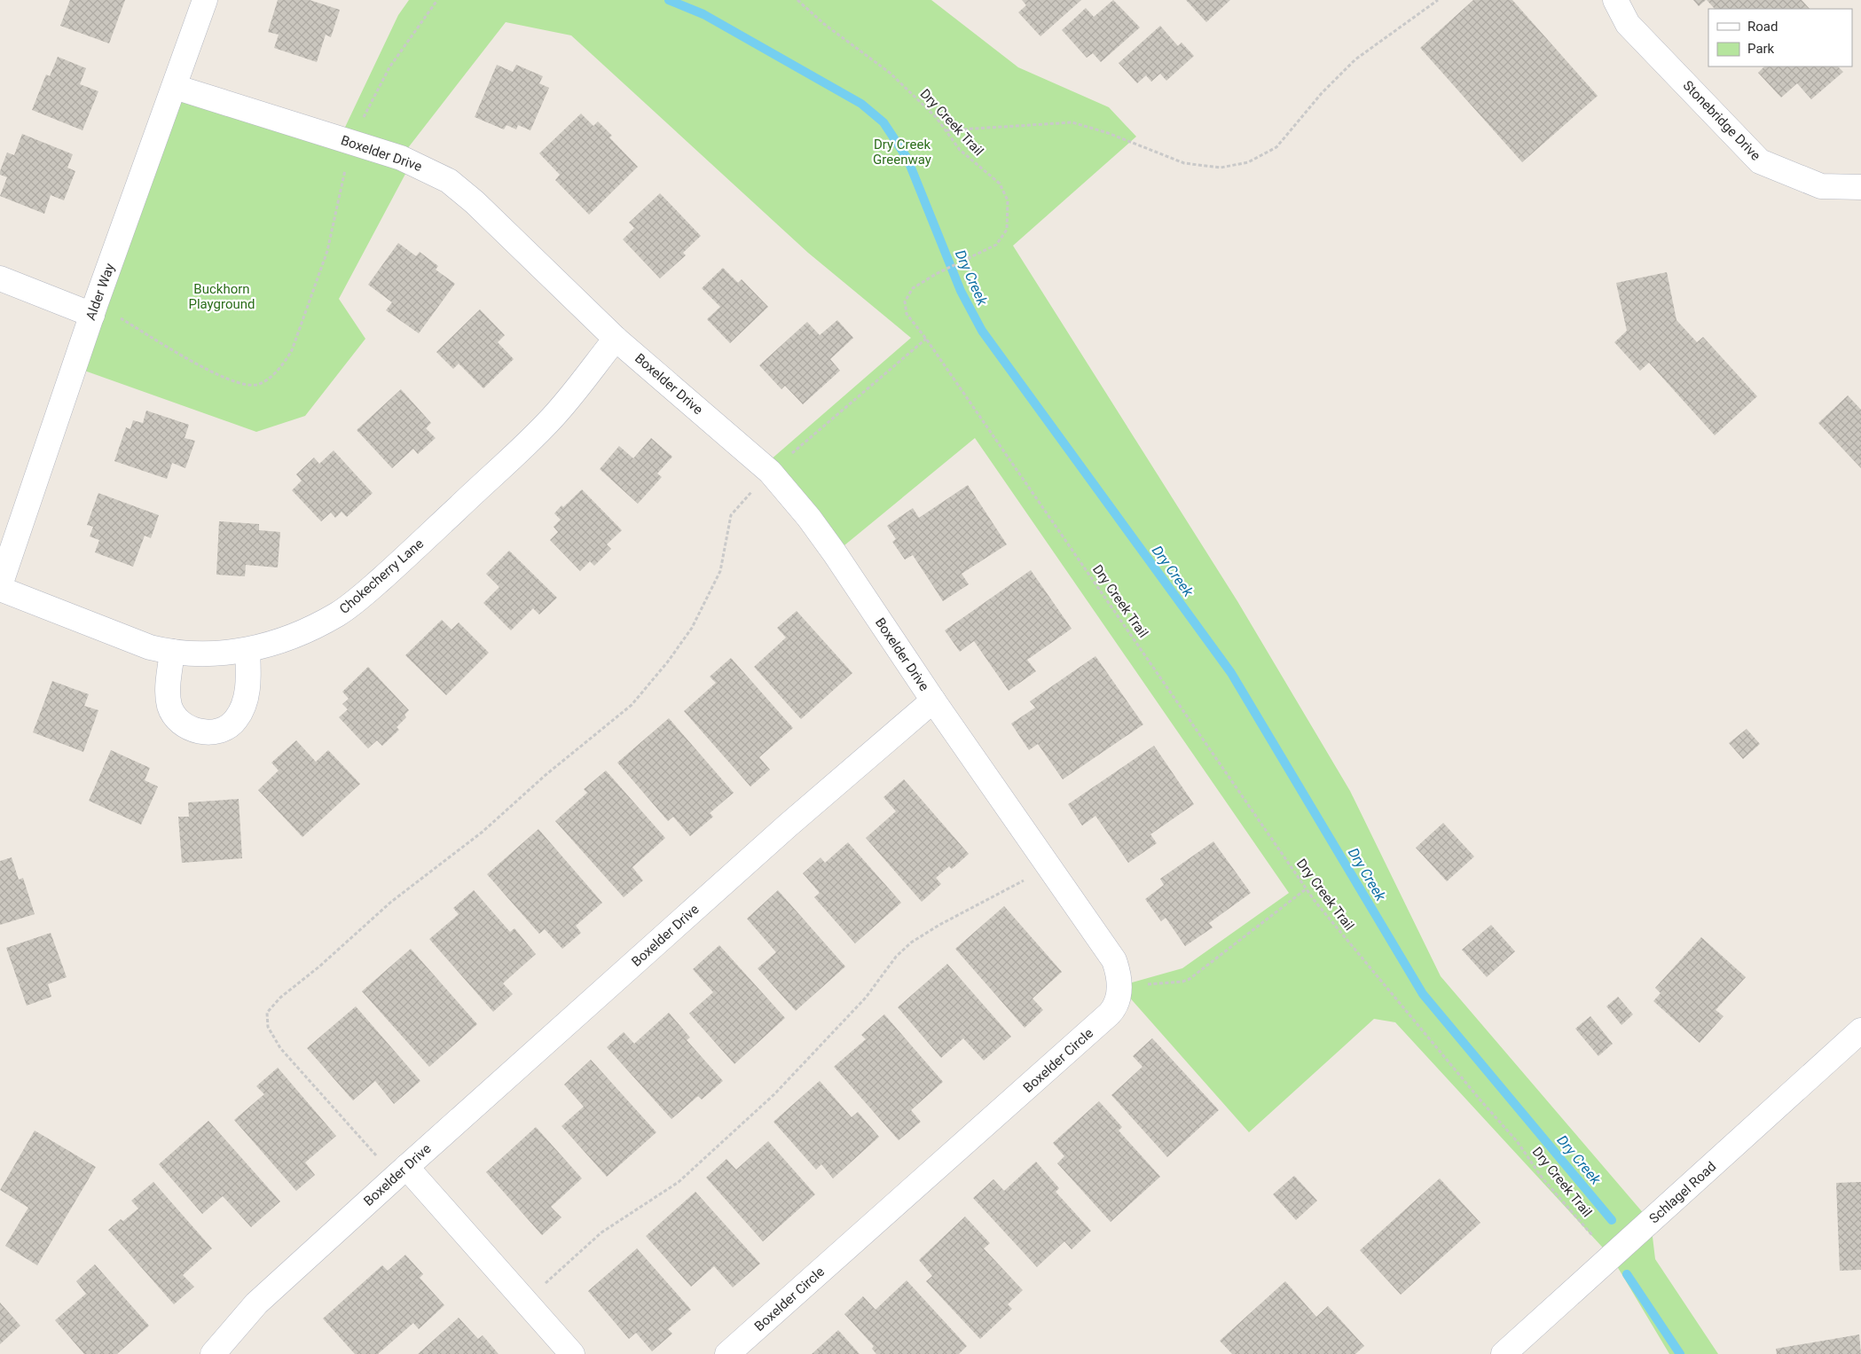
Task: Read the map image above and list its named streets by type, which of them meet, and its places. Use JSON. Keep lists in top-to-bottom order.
{
  "streets": {
    "street": [
      "Stonebridge Drive",
      "Boxelder Drive",
      "Alder Way",
      "Chokecherry Lane",
      "Boxelder Circle",
      "Schlagel Road"
    ],
    "path": ["Dry Creek Trail"]
  },
  "crossings": [
    ["Dry Creek Trail", "Schlagel Road"],
    ["Boxelder Drive", "Alder Way"],
    ["Boxelder Drive", "Chokecherry Lane"],
    ["Boxelder Drive", "Boxelder Circle"],
    ["Alder Way", "Chokecherry Lane"]
  ],
  "water": ["Dry Creek"],
  "parks": ["Dry Creek Greenway", "Buckhorn Playground"],
  "legend": ["Road", "Park"]
}
